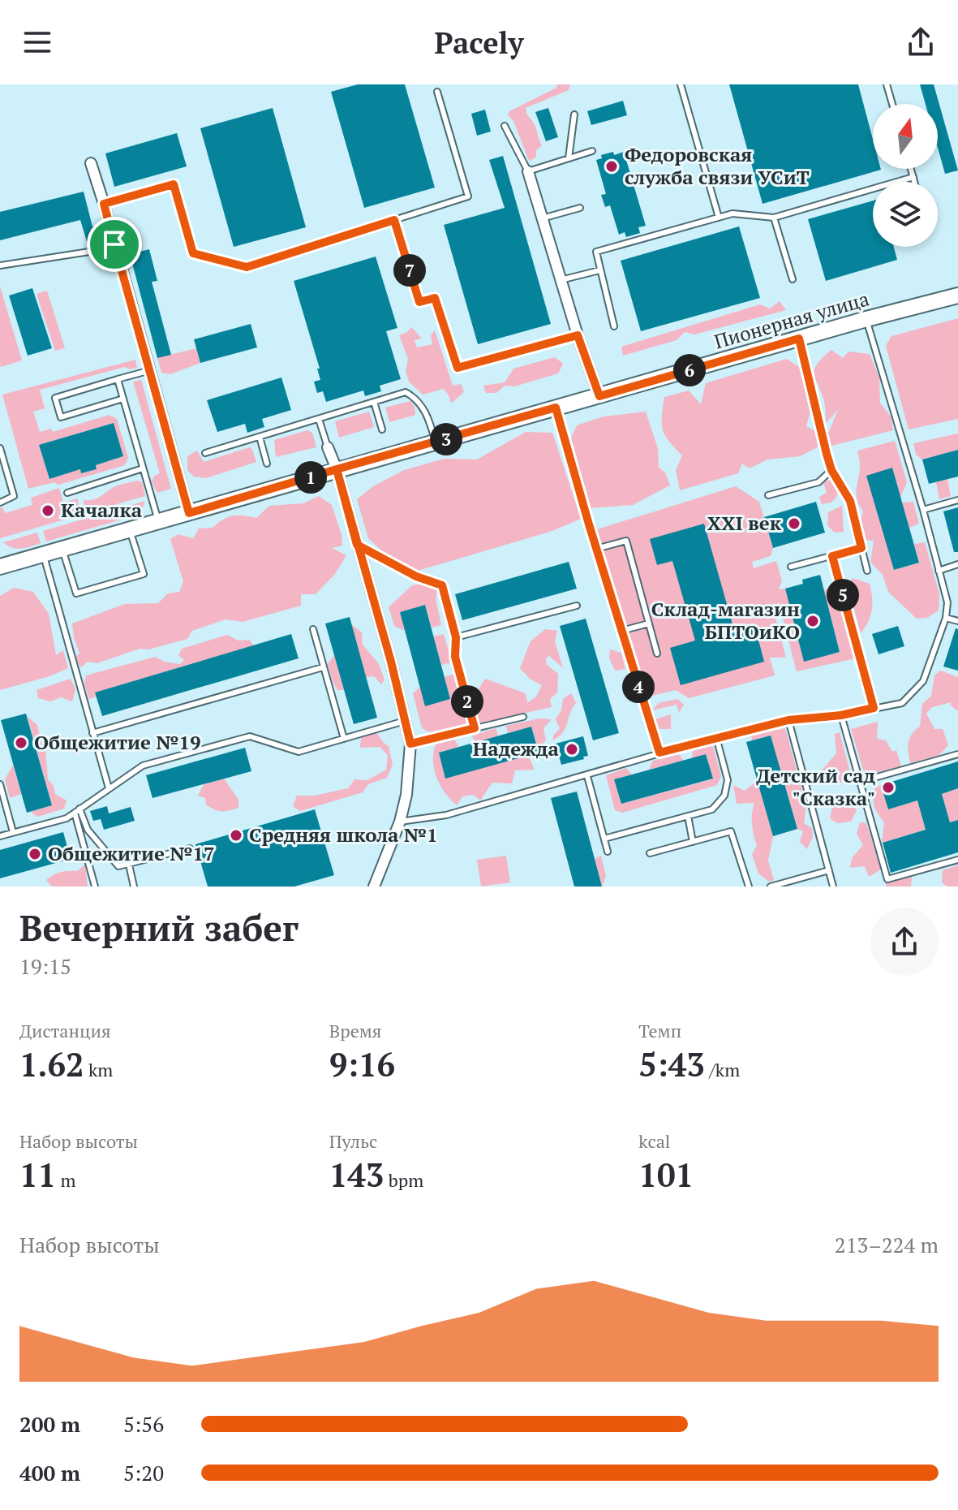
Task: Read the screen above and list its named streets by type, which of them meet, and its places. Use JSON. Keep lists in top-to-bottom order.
{
  "streets": {
    "main road": ["Пионерная улица"]
  },
  "places": [
    "Федоровская служба связи УСиТ",
    "Качалка",
    "XXI век",
    "Склад-магазин БПТОиКО",
    "Общежитие №19",
    "Надежда",
    "Детский сад \"Сказка\"",
    "Средняя школа №1",
    "Общежитие №17"
  ],
  "north": "top",
  "page": {
    "header": "Pacely",
    "pins": [
      "7",
      "6",
      "3",
      "1",
      "5",
      "4",
      "2"
    ],
    "heading": ["Вечерний забег", "19:15"],
    "stats": [
      ["Дистанция", "1.62 km"],
      ["Время", "9:16"],
      ["Темп", "5:43 /km"],
      ["Набор высоты", "11 m"],
      ["Пульс", "143 bpm"],
      ["kcal", "101"]
    ],
    "chart": ["Набор высоты", "213–224 m"],
    "list": [
      {
        "name": "200 m",
        "note": "5:56"
      },
      {
        "name": "400 m",
        "note": "5:20"
      }
    ]
  }
}
